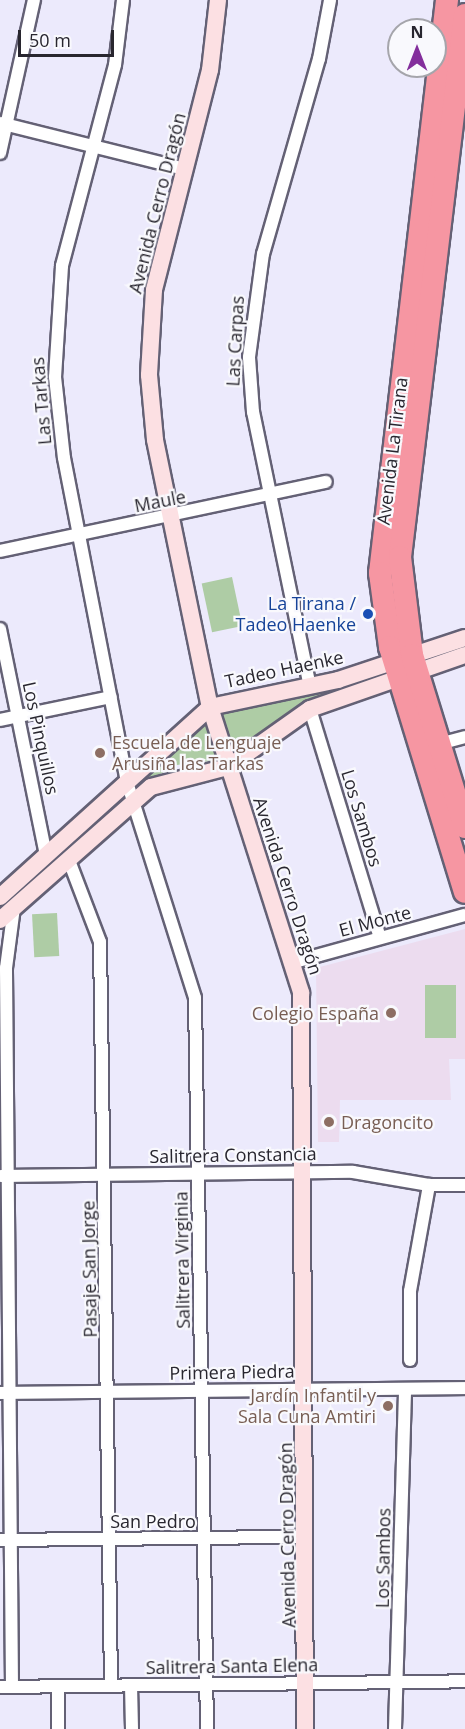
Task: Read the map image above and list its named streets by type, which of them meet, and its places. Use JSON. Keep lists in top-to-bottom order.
{
  "streets": {
    "highway": ["Avenida La Tirana"],
    "street": [
      "Avenida Cerro Dragón",
      "Las Carpas",
      "Las Tarkas",
      "Maule",
      "Tadeo Haenke",
      "Los Pinquillos",
      "Los Sambos",
      "El Monte",
      "Salitrera Constancia",
      "Salitrera Virginia",
      "Pasaje San Jorge",
      "Primera Piedra",
      "San Pedro",
      "Salitrera Santa Elena"
    ]
  },
  "crossings": [
    ["Avenida Cerro Dragón", "Maule"],
    ["Avenida Cerro Dragón", "Tadeo Haenke"],
    ["Avenida Cerro Dragón", "El Monte"],
    ["Avenida Cerro Dragón", "Salitrera Constancia"],
    ["Avenida Cerro Dragón", "Primera Piedra"],
    ["Avenida Cerro Dragón", "San Pedro"],
    ["Avenida Cerro Dragón", "Salitrera Santa Elena"],
    ["Las Carpas", "Maule"],
    ["Las Carpas", "Tadeo Haenke"],
    ["Las Tarkas", "Maule"],
    ["Las Tarkas", "Tadeo Haenke"],
    ["Las Tarkas", "Salitrera Virginia"],
    ["Avenida La Tirana", "Tadeo Haenke"],
    ["Tadeo Haenke", "Los Pinquillos"],
    ["Tadeo Haenke", "Los Sambos"],
    ["Tadeo Haenke", "Salitrera Virginia"],
    ["Tadeo Haenke", "Pasaje San Jorge"],
    ["Los Sambos", "El Monte"],
    ["Los Sambos", "Primera Piedra"],
    ["Los Sambos", "Salitrera Santa Elena"],
    ["Salitrera Constancia", "Salitrera Virginia"],
    ["Salitrera Constancia", "Pasaje San Jorge"],
    ["Salitrera Virginia", "Primera Piedra"],
    ["Salitrera Virginia", "San Pedro"],
    ["Salitrera Virginia", "Salitrera Santa Elena"],
    ["Pasaje San Jorge", "Primera Piedra"],
    ["Pasaje San Jorge", "San Pedro"],
    ["Pasaje San Jorge", "Salitrera Santa Elena"]
  ],
  "places": [
    "La Tirana / Tadeo Haenke",
    "Escuela de Lenguaje Arusiña las Tarkas",
    "Colegio España",
    "Dragoncito",
    "Jardín Infantil y Sala Cuna Amtiri"
  ],
  "scale_bar": "50 m",
  "north": "top"
}
